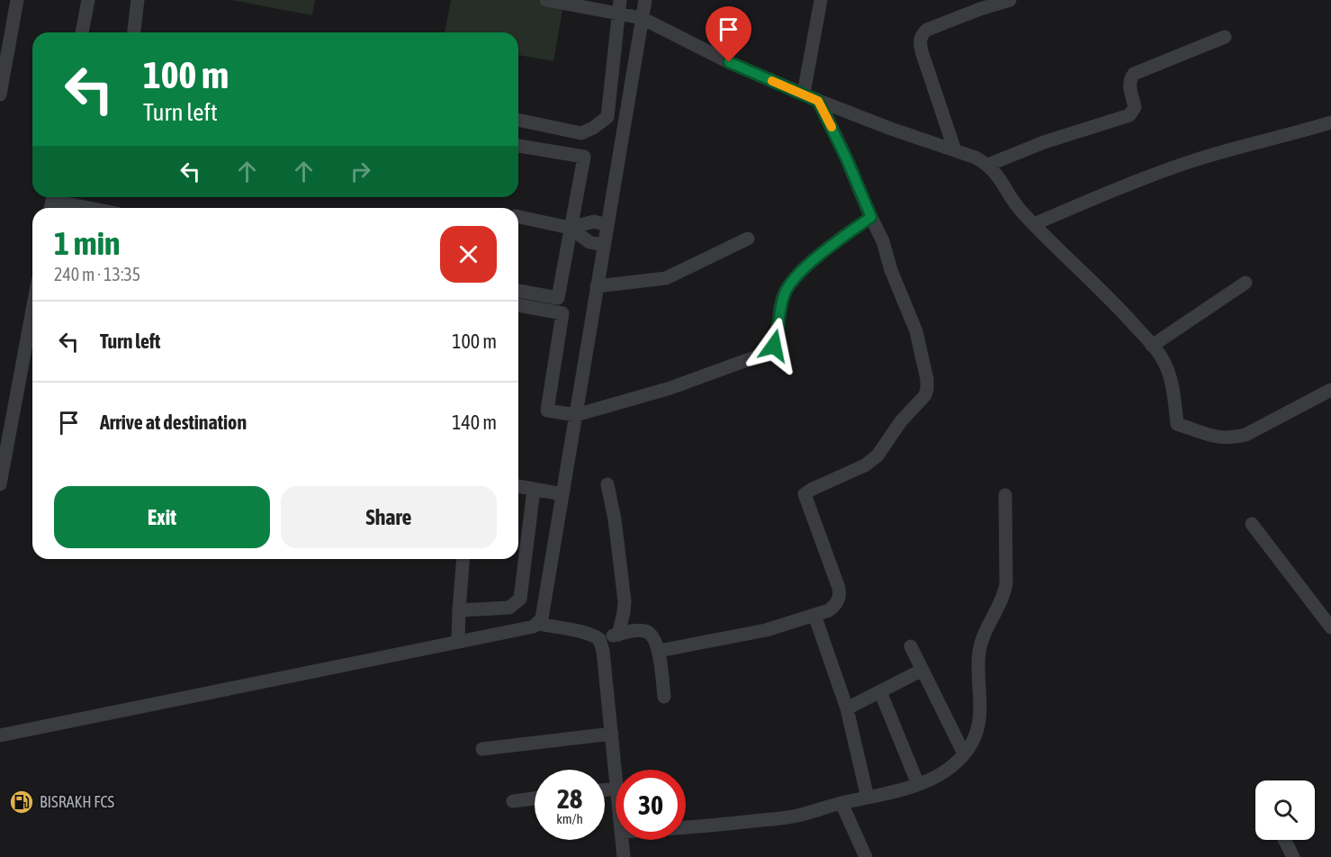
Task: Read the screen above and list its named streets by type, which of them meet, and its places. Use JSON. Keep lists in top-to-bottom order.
{
  "places": {
    "fuel station": ["BISRAKH FCS"]
  },
  "page": {
    "turn": ["100 m", "Turn left"],
    "heading": ["1 min", "240 m · 13:35"],
    "list": [
      {
        "name": "Turn left",
        "value": "100 m"
      },
      {
        "name": "Arrive at destination",
        "value": "140 m"
      }
    ],
    "buttons": ["Exit", "Share"],
    "speed": "28 km/h",
    "limit": "30"
  }
}
